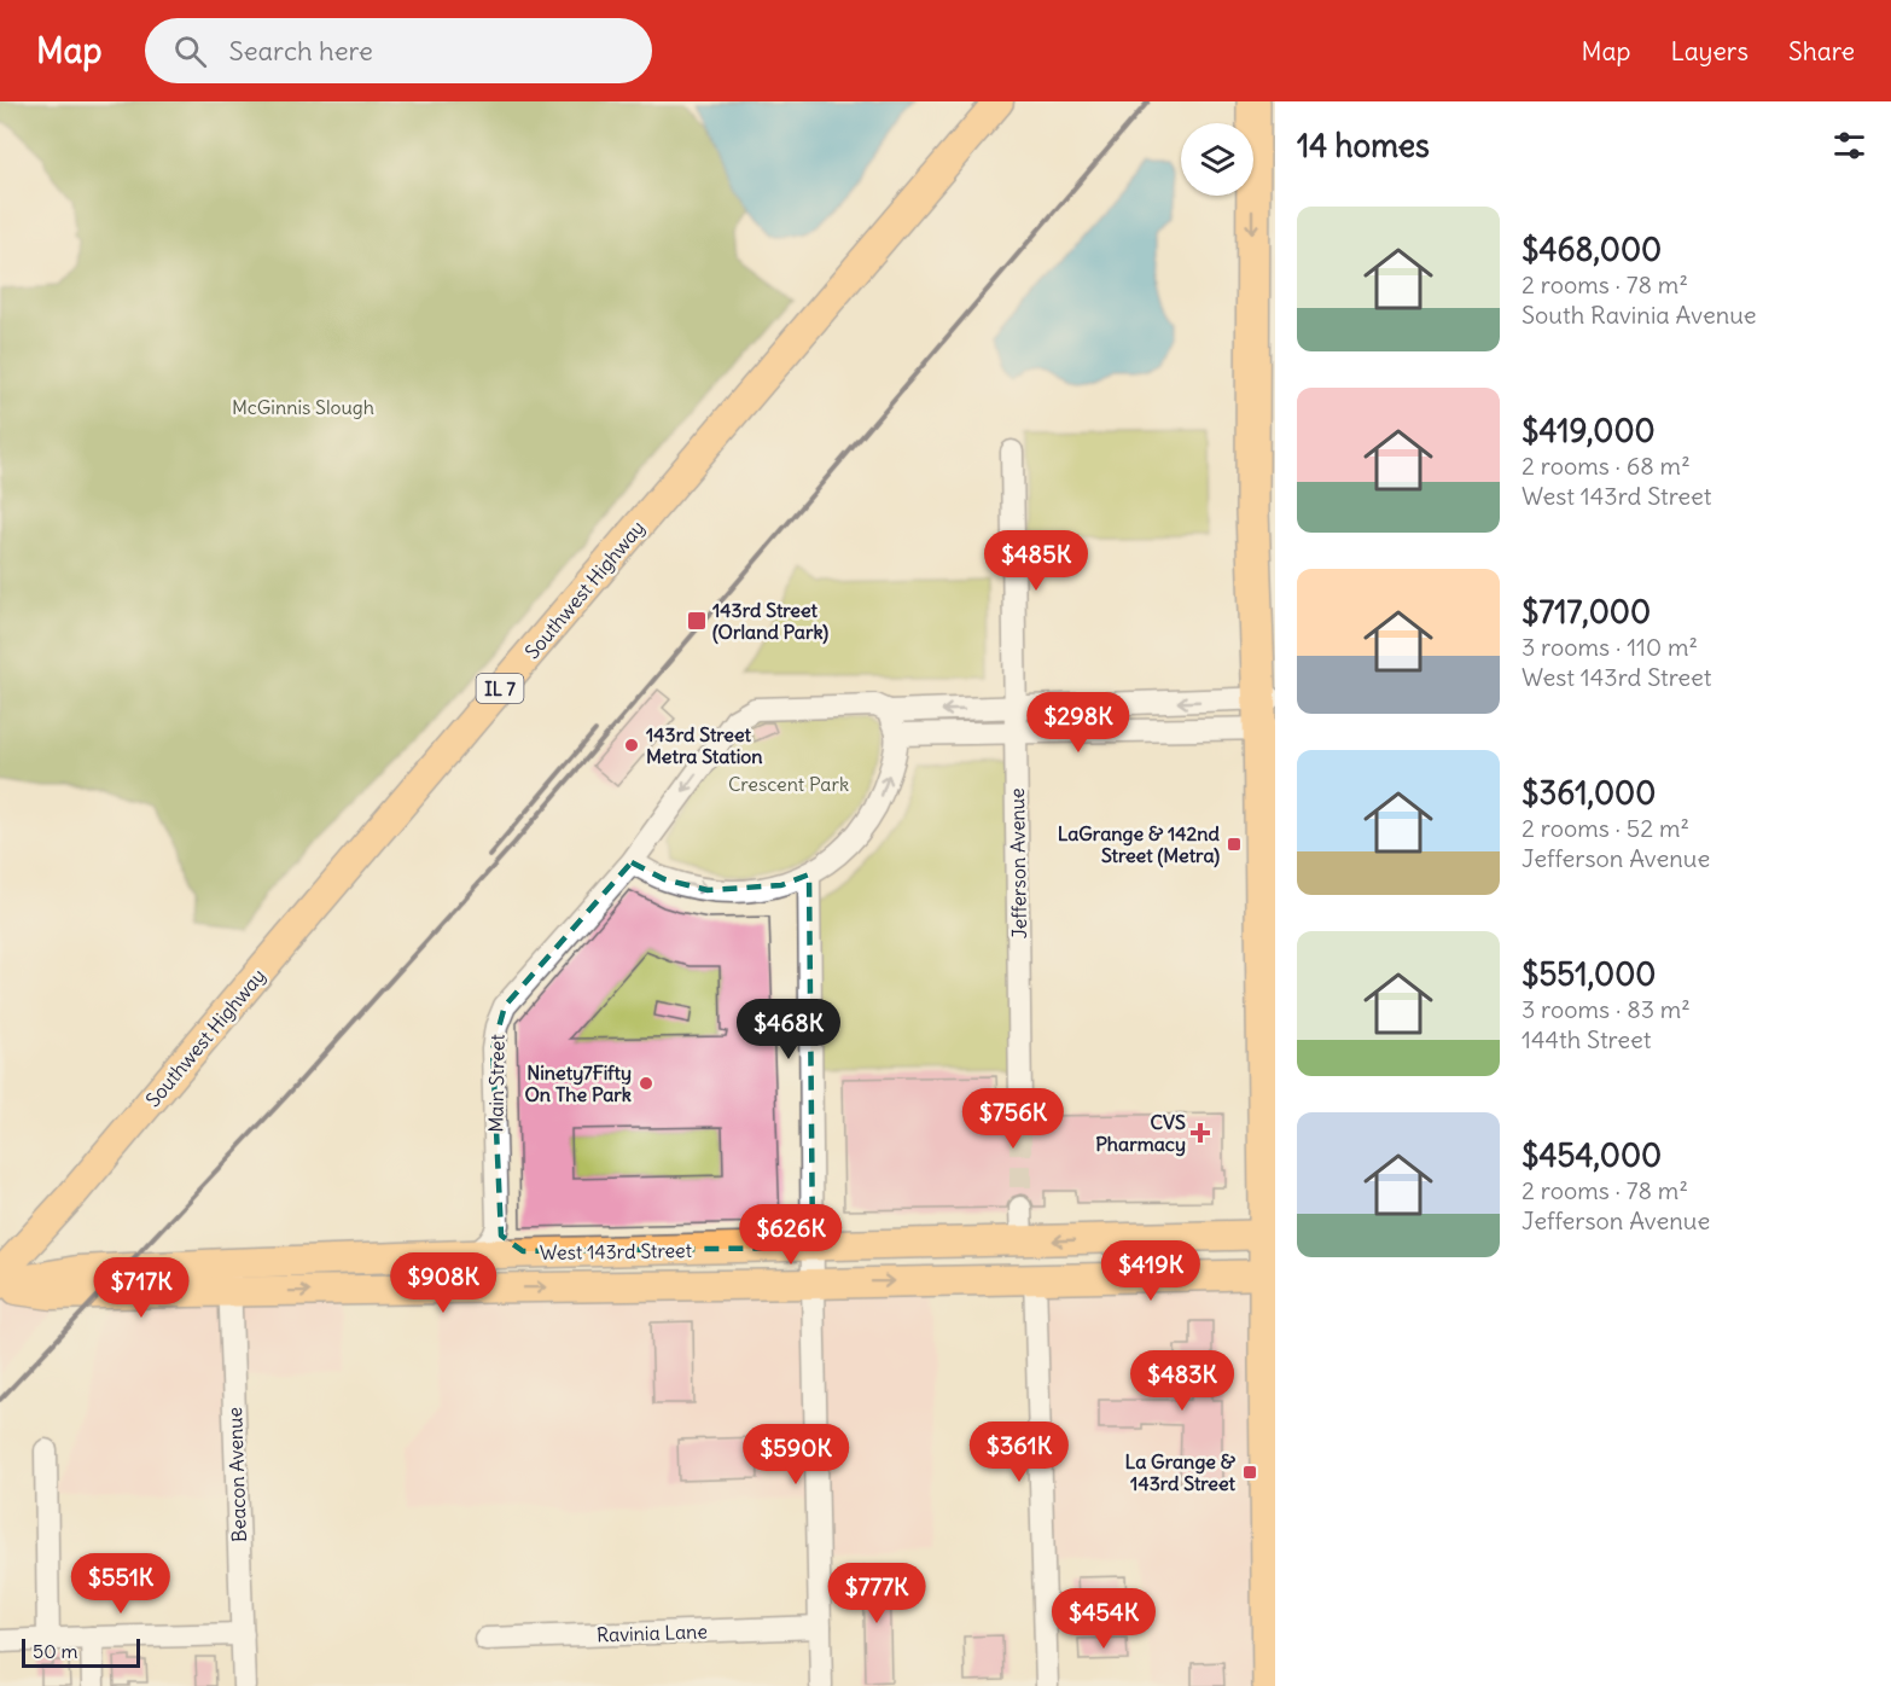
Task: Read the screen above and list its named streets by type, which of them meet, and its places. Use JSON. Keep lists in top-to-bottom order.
{
  "streets": {
    "main road": ["Southwest Highway", "IL 7", "West 143rd Street"],
    "street": [
      "Jefferson Avenue",
      "Main Street",
      "Beacon Avenue",
      "Ravinia Lane"
    ]
  },
  "crossings": [
    ["Jefferson Avenue", "Main Street"],
    ["West 143rd Street", "Beacon Avenue"]
  ],
  "parks": ["McGinnis Slough", "Crescent Park"],
  "places": {
    "transit": ["143rd Street (Orland Park)", "LaGrange & 142nd Street (Metra)", "La Grange & 143rd Street"],
    "other": ["143rd Street Metra Station", "Ninety7Fifty On The Park"],
    "health": ["CVS Pharmacy"]
  },
  "scale_bar": "50 m",
  "page": {
    "header": "Map",
    "search": "Search here",
    "nav": ["Map", "Layers", "Share"],
    "heading": "14 homes",
    "list": [
      {
        "name": "$468,000",
        "note": "2 rooms · 78 m² · South Ravinia Avenue"
      },
      {
        "name": "$419,000",
        "note": "2 rooms · 68 m² · West 143rd Street"
      },
      {
        "name": "$717,000",
        "note": "3 rooms · 110 m² · West 143rd Street"
      },
      {
        "name": "$361,000",
        "note": "2 rooms · 52 m² · Jefferson Avenue"
      },
      {
        "name": "$551,000",
        "note": "3 rooms · 83 m² · 144th Street"
      },
      {
        "name": "$454,000",
        "note": "2 rooms · 78 m² · Jefferson Avenue"
      }
    ],
    "price": [
      "$485K",
      "$298K",
      "$468K",
      "$756K",
      "$626K",
      "$419K",
      "$908K",
      "$717K",
      "$483K",
      "$361K",
      "$590K",
      "$551K",
      "$777K",
      "$454K"
    ],
    "scale": "50 m"
  }
}
